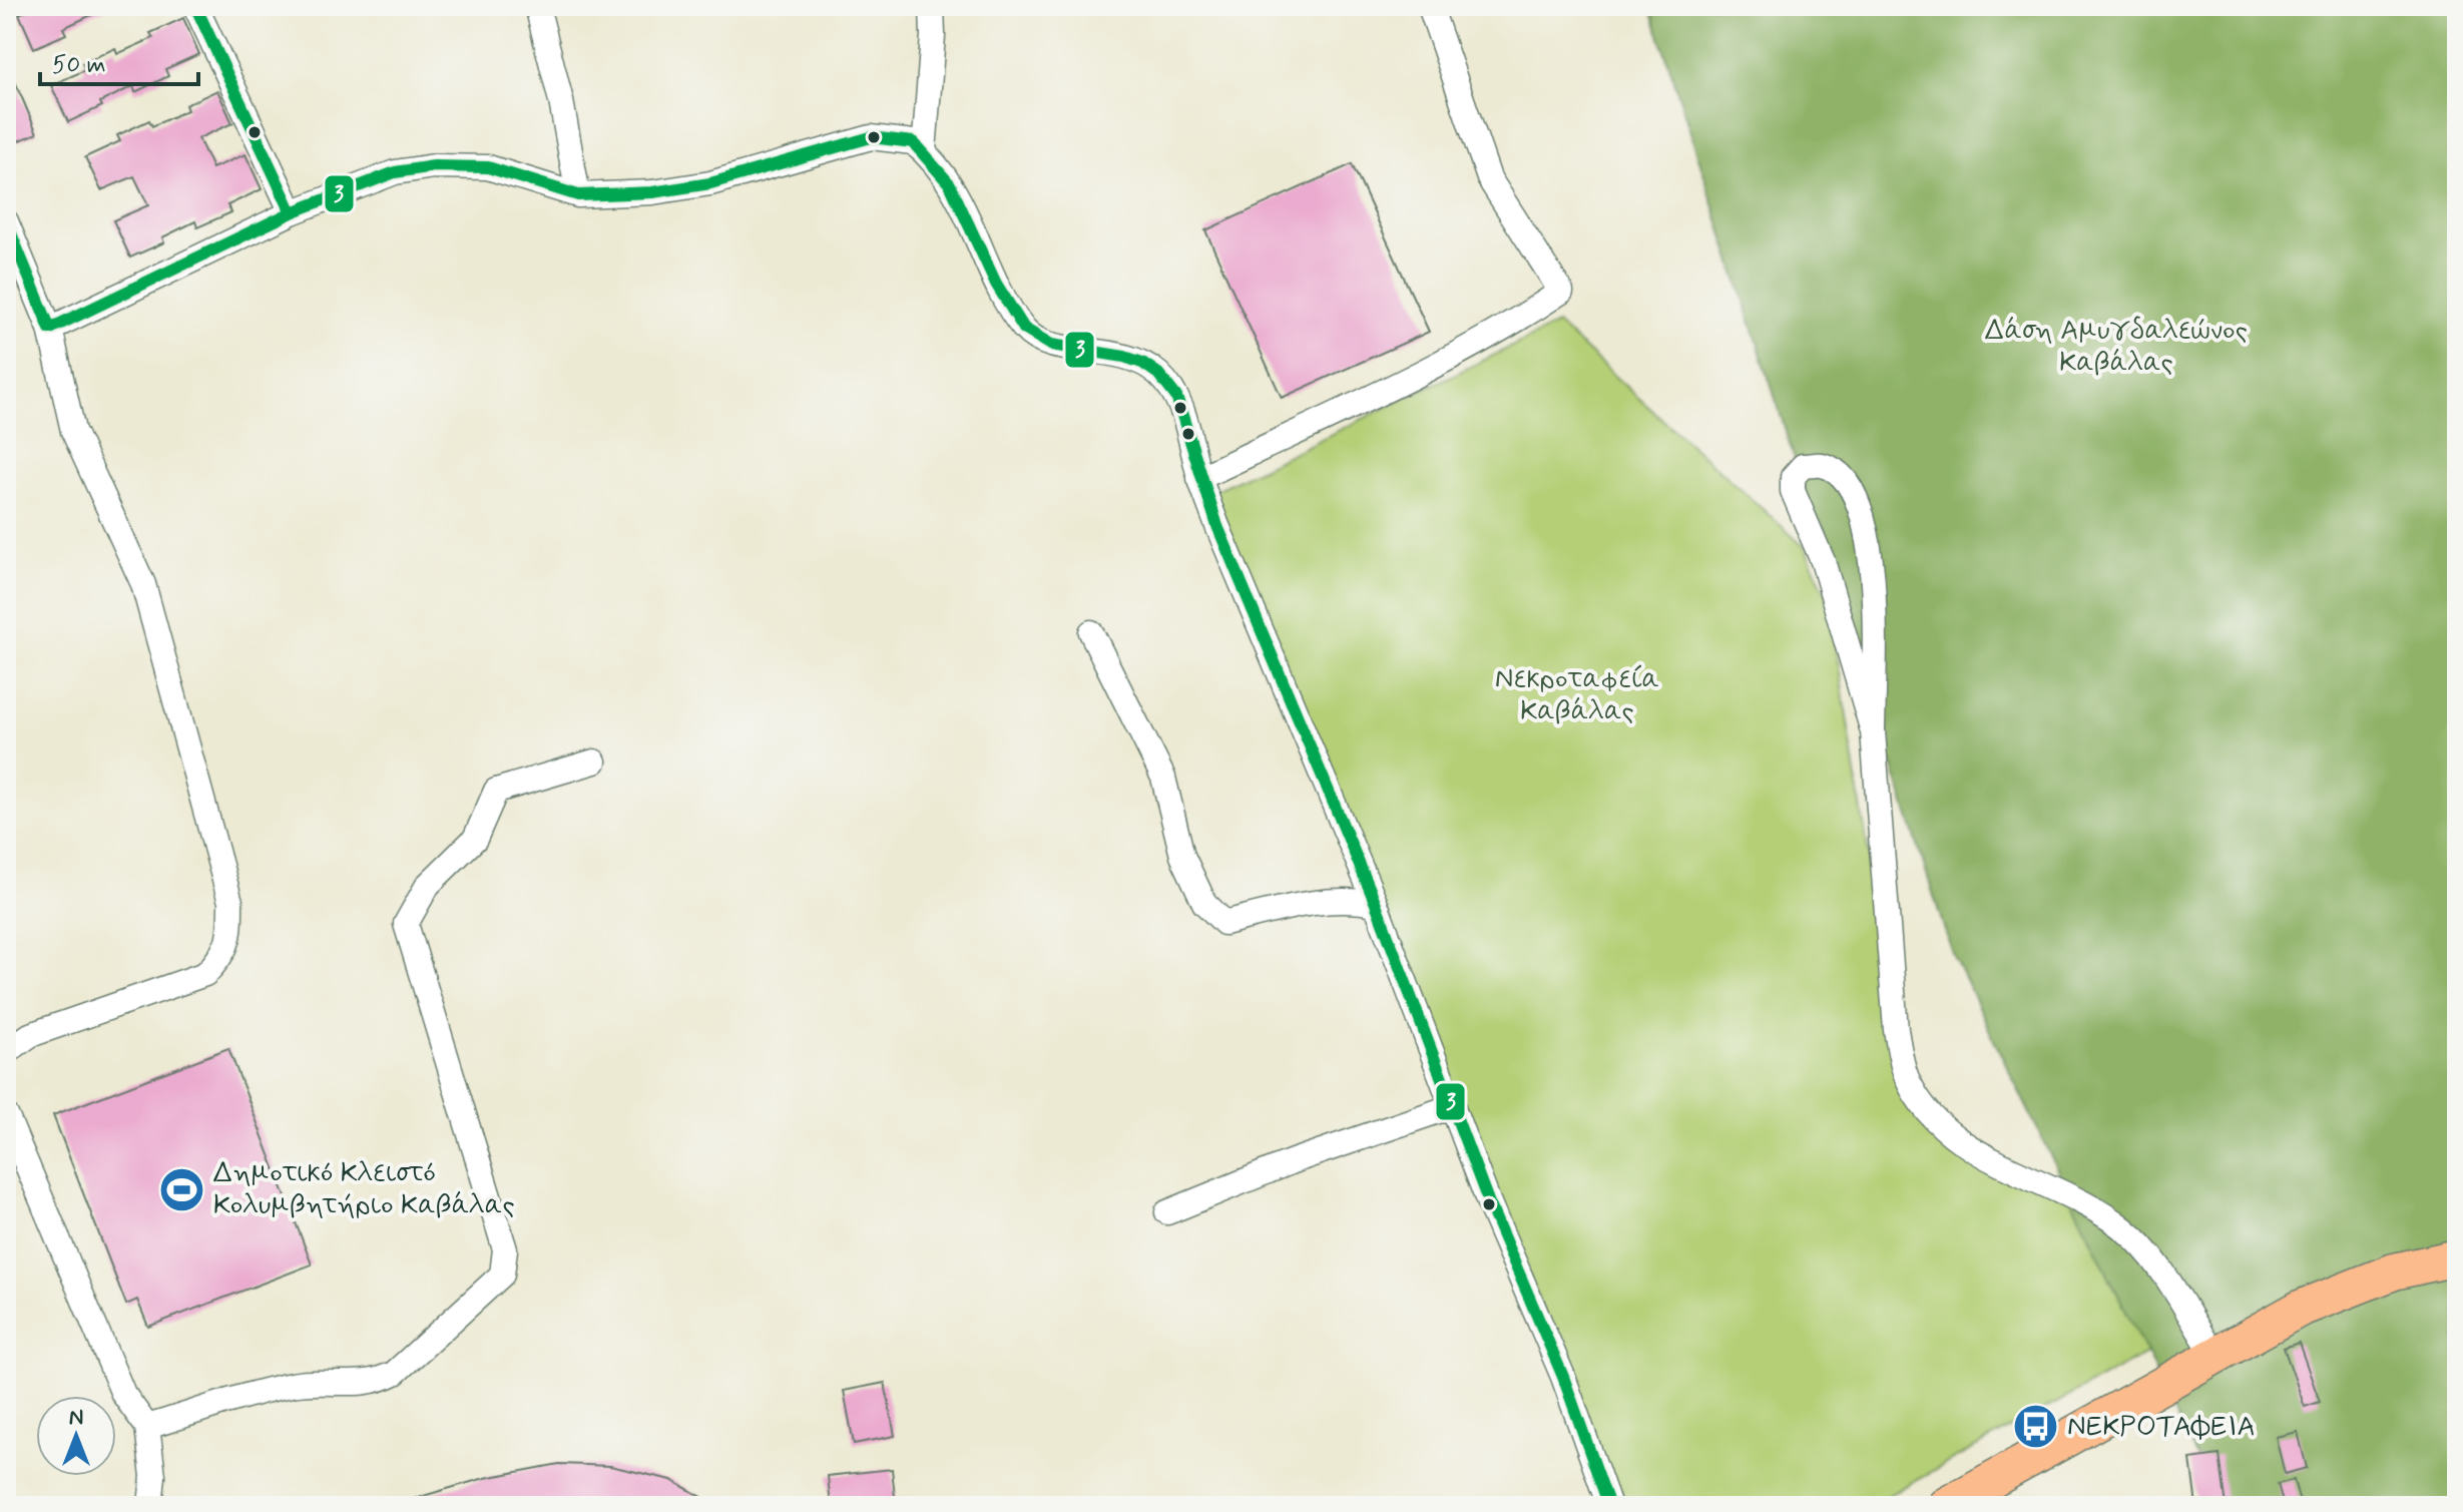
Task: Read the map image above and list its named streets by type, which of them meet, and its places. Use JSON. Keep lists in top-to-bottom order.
{
  "parks": ["Δάση Αμυγδαλεώνος Καβάλας", "Νεκροταφεία Καβάλας"],
  "places": {
    "sports": ["Δημοτικό Κλειστό Κολυμβητήριο Καβάλας"],
    "bus stop": ["ΝΕΚΡΟΤΑΦΕΙΑ"]
  },
  "lines": ["transit line 3"],
  "scale_bar": "50 m",
  "north": "top"
}
